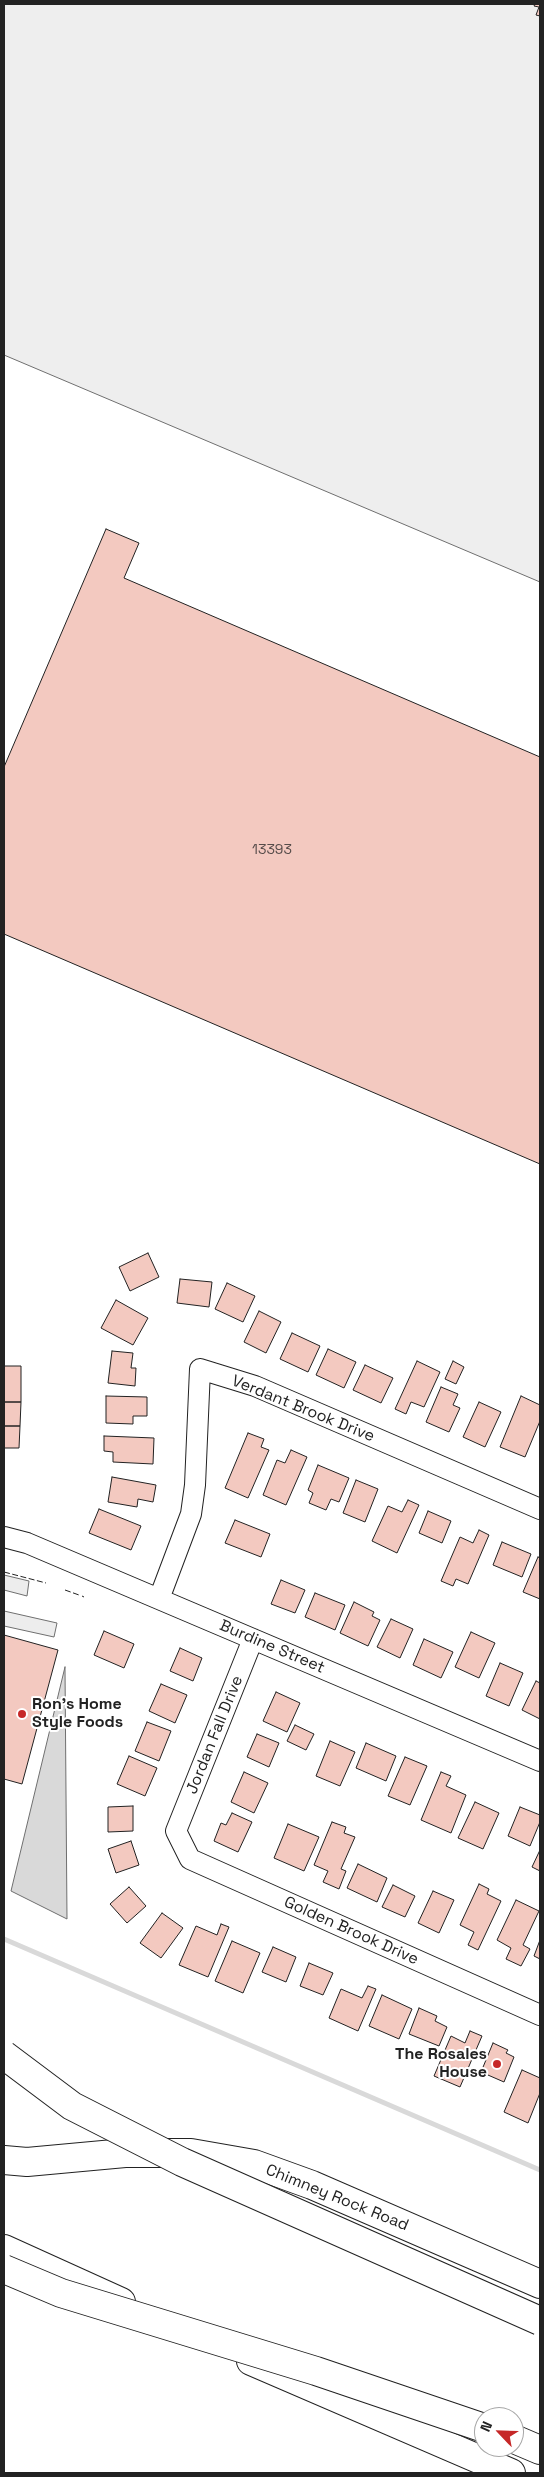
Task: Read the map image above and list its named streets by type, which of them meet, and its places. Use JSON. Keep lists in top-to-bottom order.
{
  "streets": {
    "highway": ["Chimney Rock Road"],
    "street": [
      "Verdant Brook Drive",
      "Burdine Street",
      "Jordan Fall Drive",
      "Golden Brook Drive"
    ]
  },
  "crossings": [
    ["Verdant Brook Drive", "Burdine Street"],
    ["Burdine Street", "Jordan Fall Drive"],
    ["Jordan Fall Drive", "Golden Brook Drive"]
  ],
  "places": ["Ron's Home Style Foods", "The Rosales House"],
  "house_numbers": ["13393"],
  "north": "top left"
}
